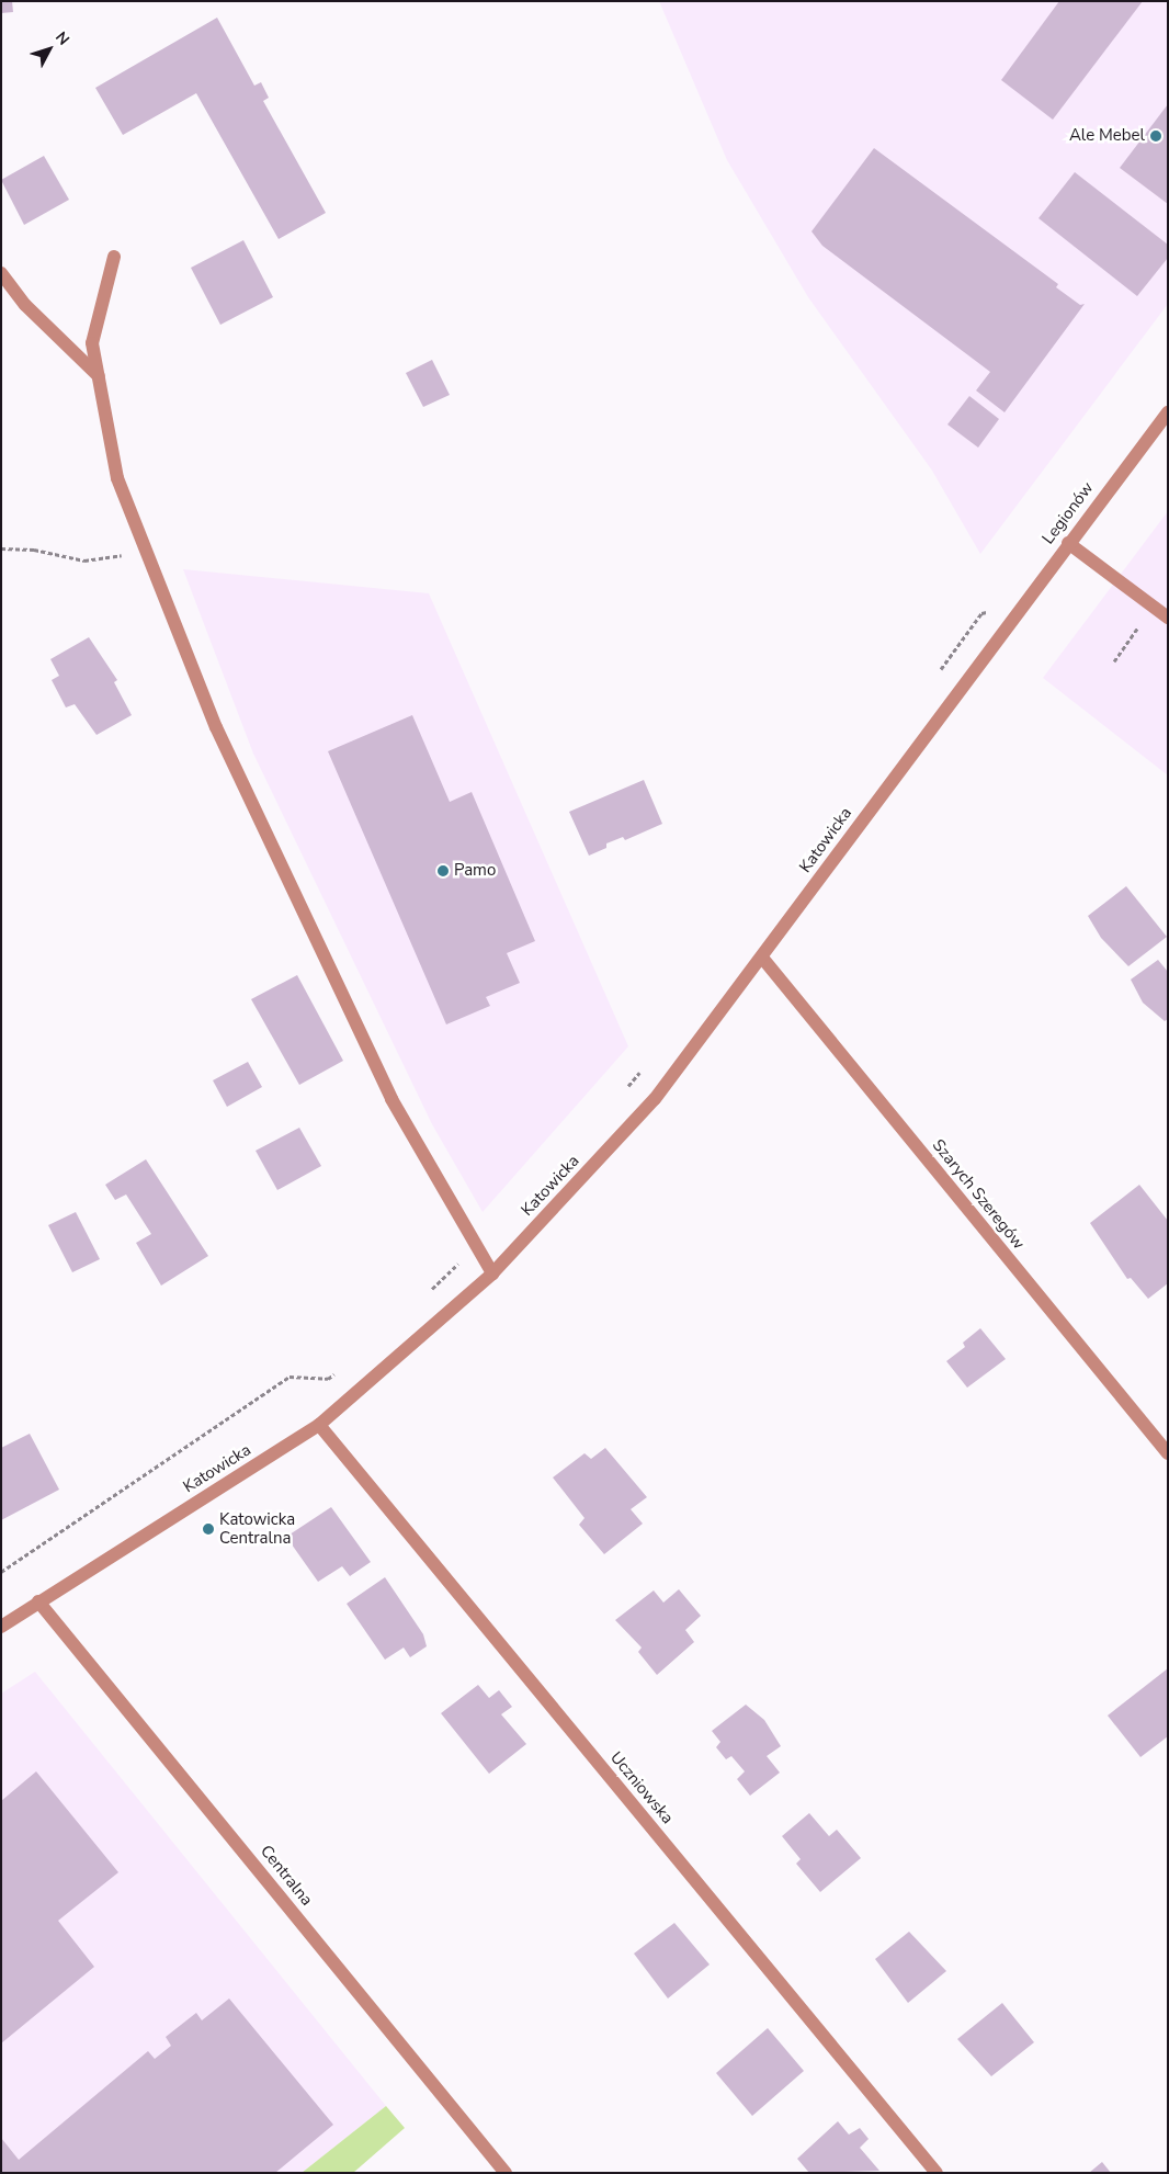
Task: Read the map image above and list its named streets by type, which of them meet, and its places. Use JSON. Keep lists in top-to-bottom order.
{
  "streets": {
    "street": [
      "Legionów",
      "Katowicka",
      "Szarych Szeregów",
      "Uczniowska",
      "Centralna"
    ]
  },
  "crossings": [
    ["Legionów", "Katowicka"],
    ["Katowicka", "Szarych Szeregów"],
    ["Katowicka", "Uczniowska"],
    ["Katowicka", "Centralna"]
  ],
  "places": ["Ale Mebel", "Pamo", "Katowicka Centralna"],
  "north": "top right"
}
